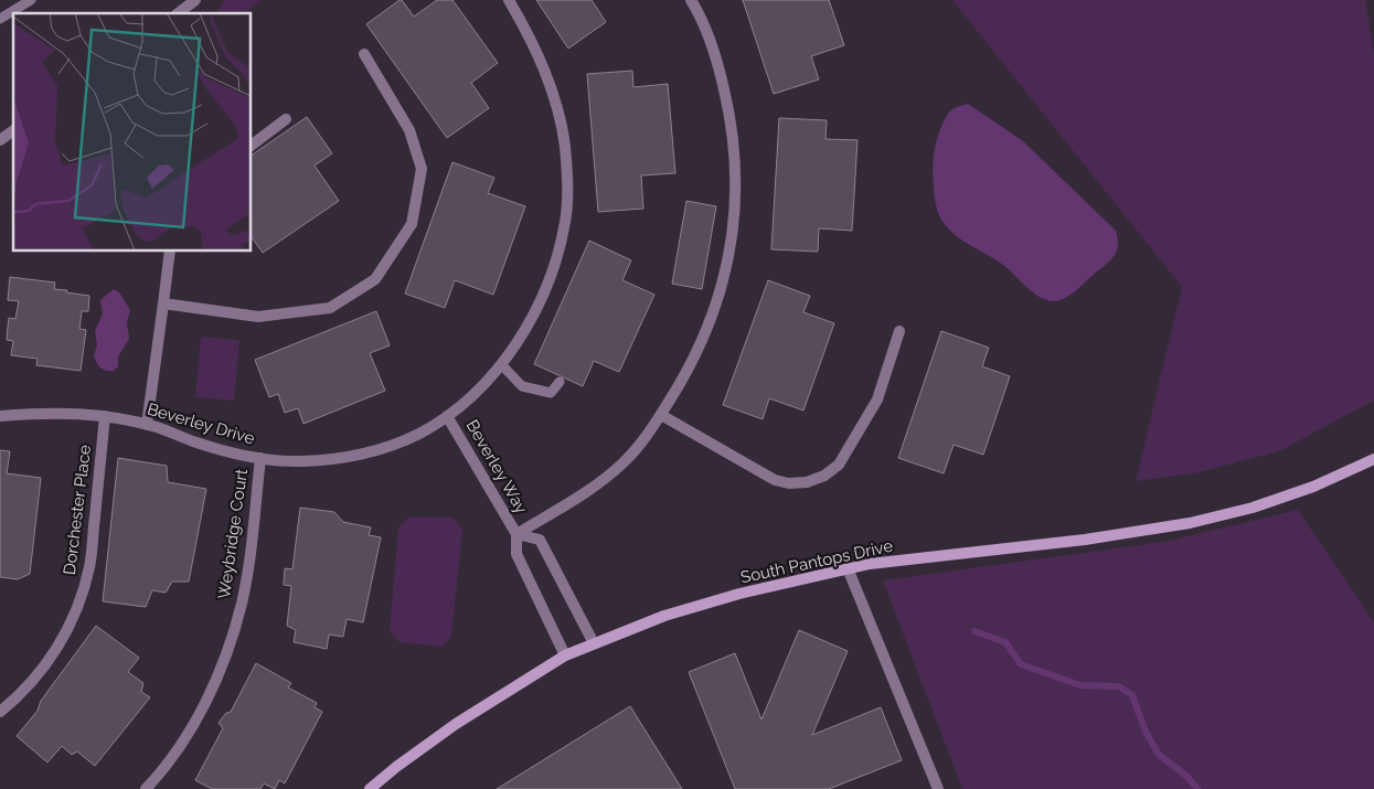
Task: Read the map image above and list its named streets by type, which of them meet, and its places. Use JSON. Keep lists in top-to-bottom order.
{
  "streets": {
    "street": [
      "Beverley Drive",
      "Beverley Way",
      "Dorchester Place",
      "Weybridge Court",
      "South Pantops Drive"
    ]
  },
  "crossings": [
    ["Beverley Drive", "Beverley Way"],
    ["Beverley Drive", "Dorchester Place"],
    ["Beverley Drive", "Weybridge Court"],
    ["Beverley Way", "South Pantops Drive"]
  ]
}
